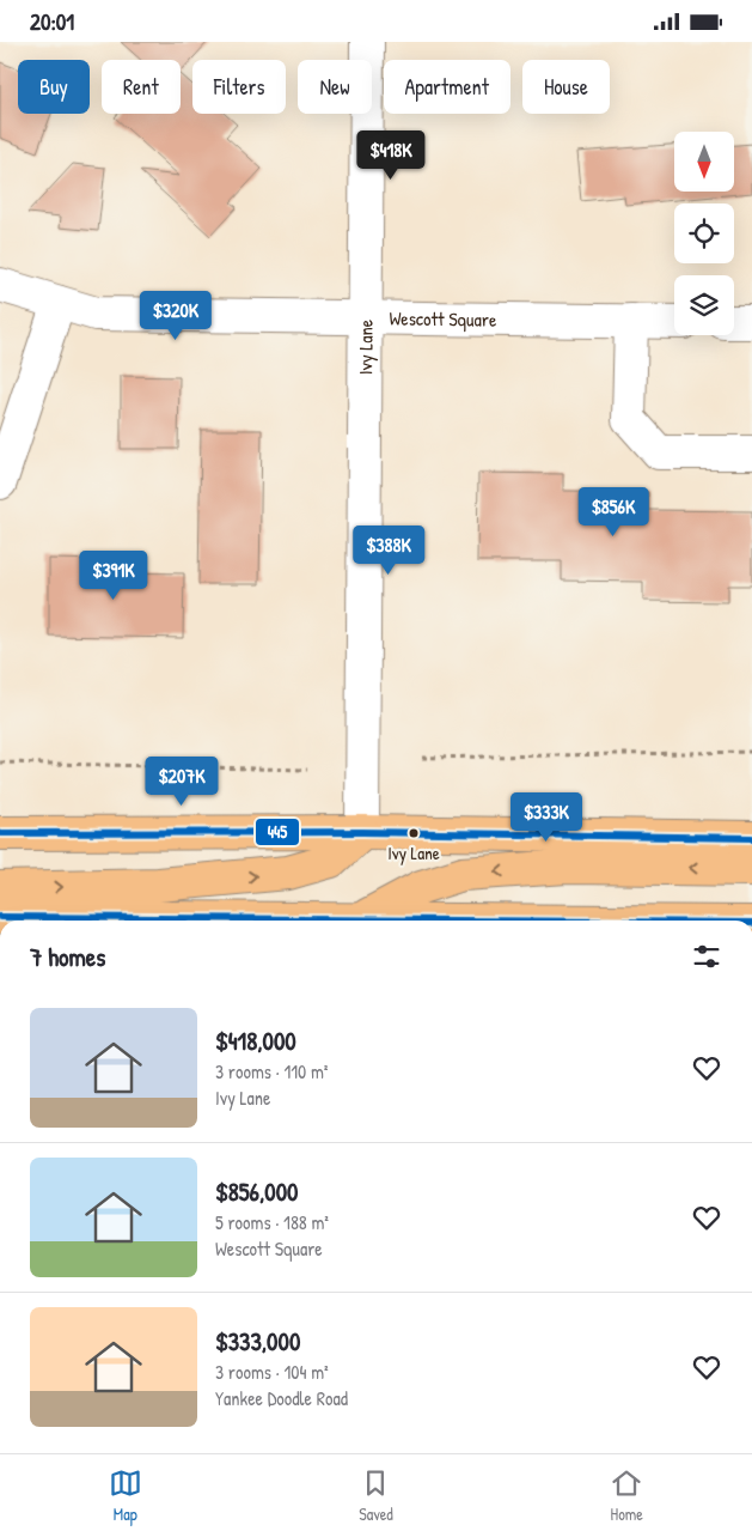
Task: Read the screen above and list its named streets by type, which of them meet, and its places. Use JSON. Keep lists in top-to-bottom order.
{
  "streets": {
    "street": ["Wescott Square", "Ivy Lane"]
  },
  "crossings": [
    ["Wescott Square", "Ivy Lane"]
  ],
  "places": ["Ivy Lane"],
  "lines": ["transit line 445"],
  "north": "bottom",
  "page": {
    "status": "20:01",
    "chip": [
      "Buy",
      "Rent",
      "Filters",
      "New",
      "Apartment",
      "House"
    ],
    "price": [
      "$418K",
      "$320K",
      "$856K",
      "$388K",
      "$391K",
      "$207K",
      "$333K"
    ],
    "heading": "7 homes",
    "list": [
      {
        "name": "$418,000",
        "note": "3 rooms · 110 m² · Ivy Lane"
      },
      {
        "name": "$856,000",
        "note": "5 rooms · 188 m² · Wescott Square"
      },
      {
        "name": "$333,000",
        "note": "3 rooms · 104 m² · Yankee Doodle Road"
      }
    ],
    "tabs": ["Map", "Saved", "Home"]
  }
}
